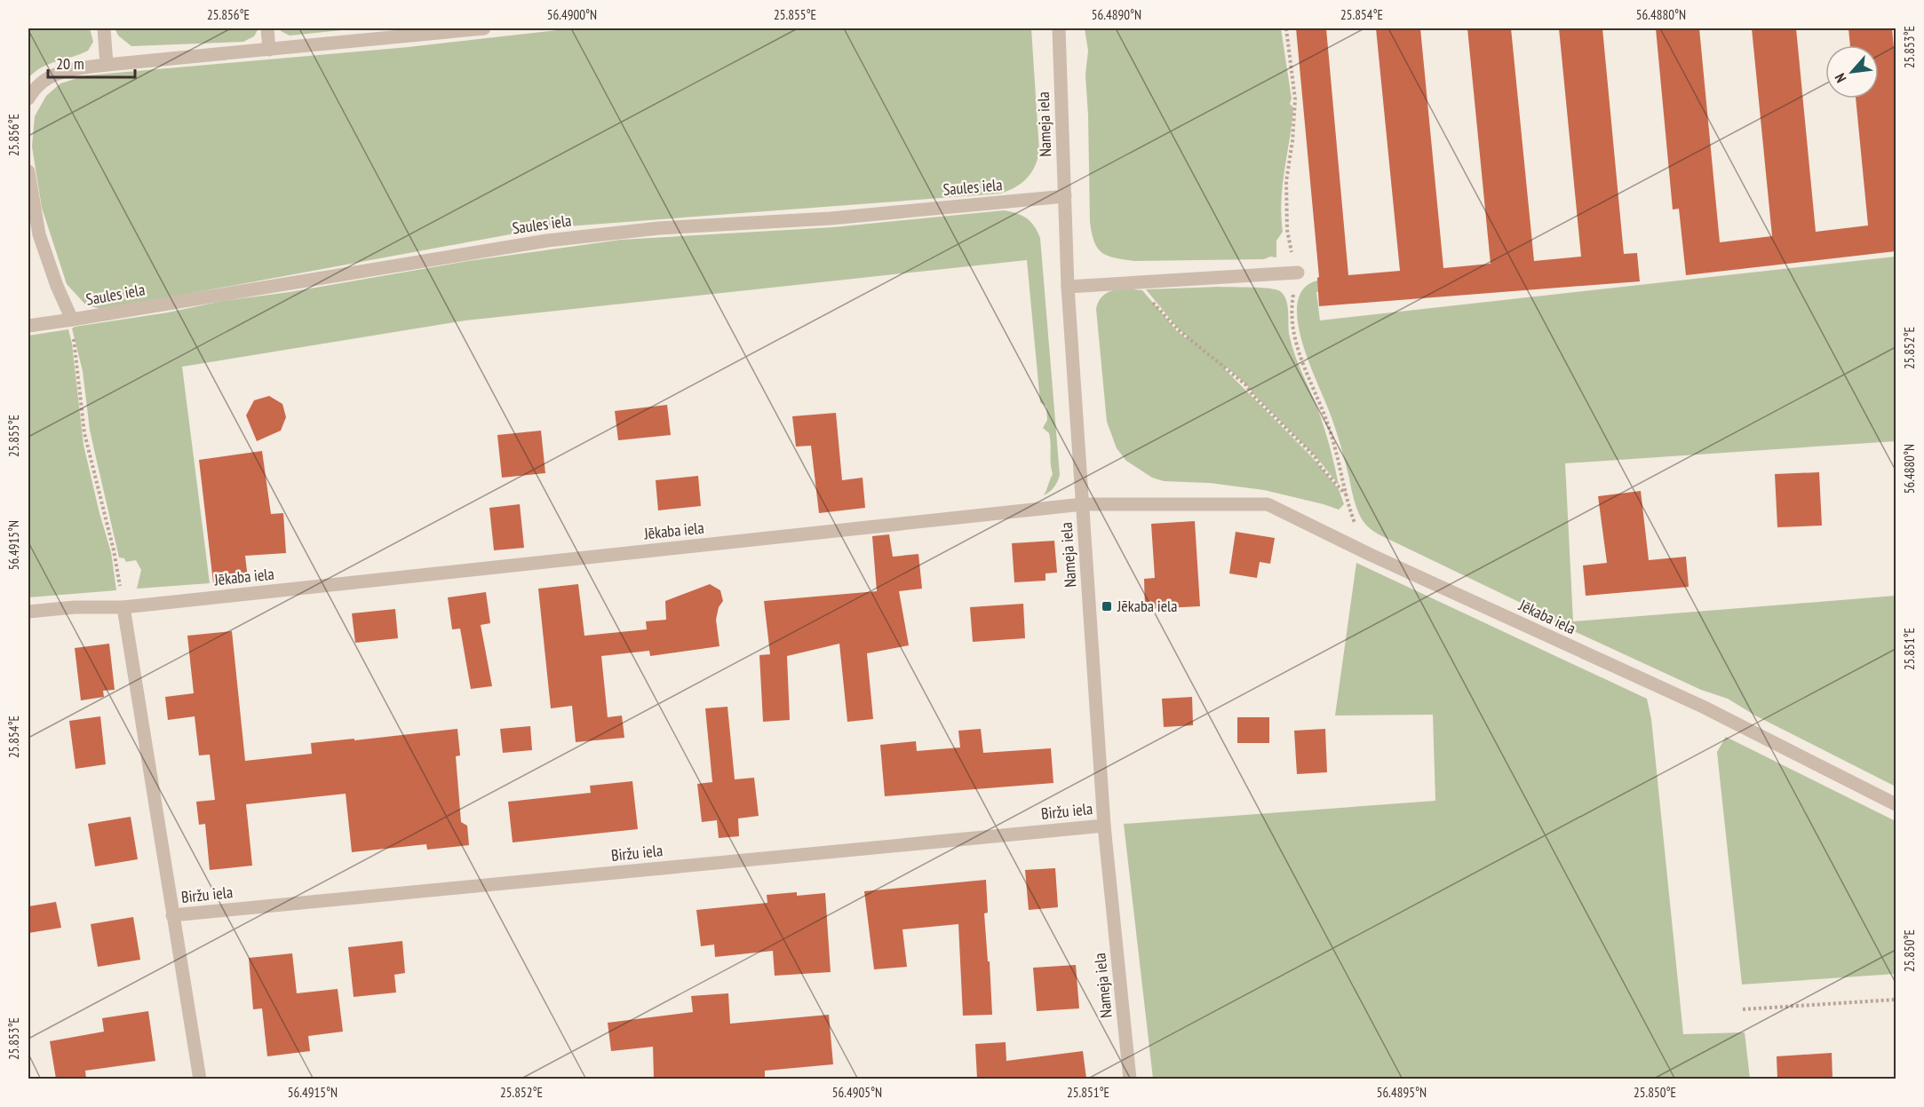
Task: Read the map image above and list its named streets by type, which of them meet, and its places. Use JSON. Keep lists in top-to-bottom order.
{
  "streets": {
    "street": [
      "Nameja iela",
      "Saules iela",
      "Jēkaba iela",
      "Biržu iela"
    ]
  },
  "crossings": [
    ["Nameja iela", "Saules iela"],
    ["Nameja iela", "Jēkaba iela"],
    ["Nameja iela", "Biržu iela"]
  ],
  "places": {
    "transit": ["Jēkaba iela"]
  },
  "scale_bar": "20 m",
  "north": "bottom left",
  "coordinates": [
    "25.856°E",
    "56.4900°N",
    "25.855°E",
    "56.4890°N",
    "25.854°E",
    "56.4880°N",
    "25.853°E",
    "25.852°E",
    "56.4915°N",
    "25.851°E",
    "25.850°E",
    "56.4905°N",
    "56.4895°N"
  ]
}
